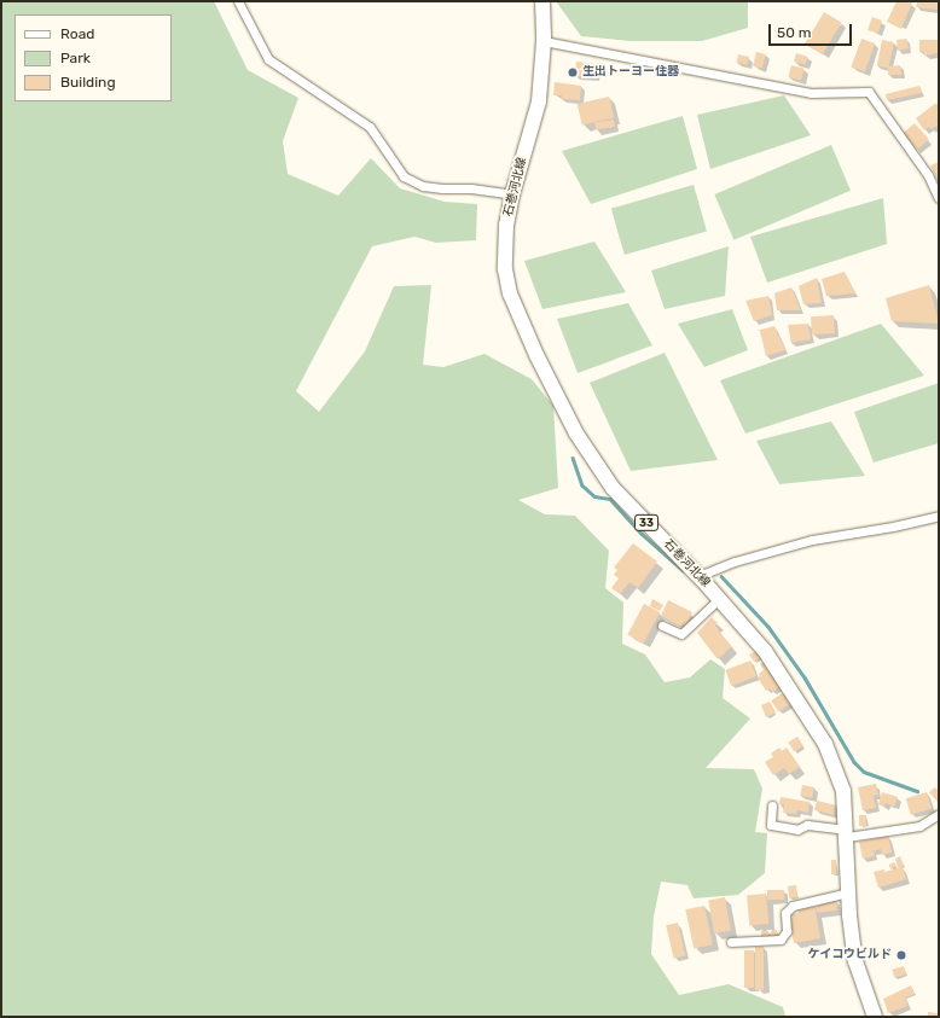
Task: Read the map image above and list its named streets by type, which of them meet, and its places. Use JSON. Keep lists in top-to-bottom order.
{
  "streets": {
    "main road": ["石巻河北線", "33"]
  },
  "places": ["生出トーヨー住器", "ケイコウビルド"],
  "legend": ["Road", "Park", "Building"],
  "scale_bar": "50 m"
}
